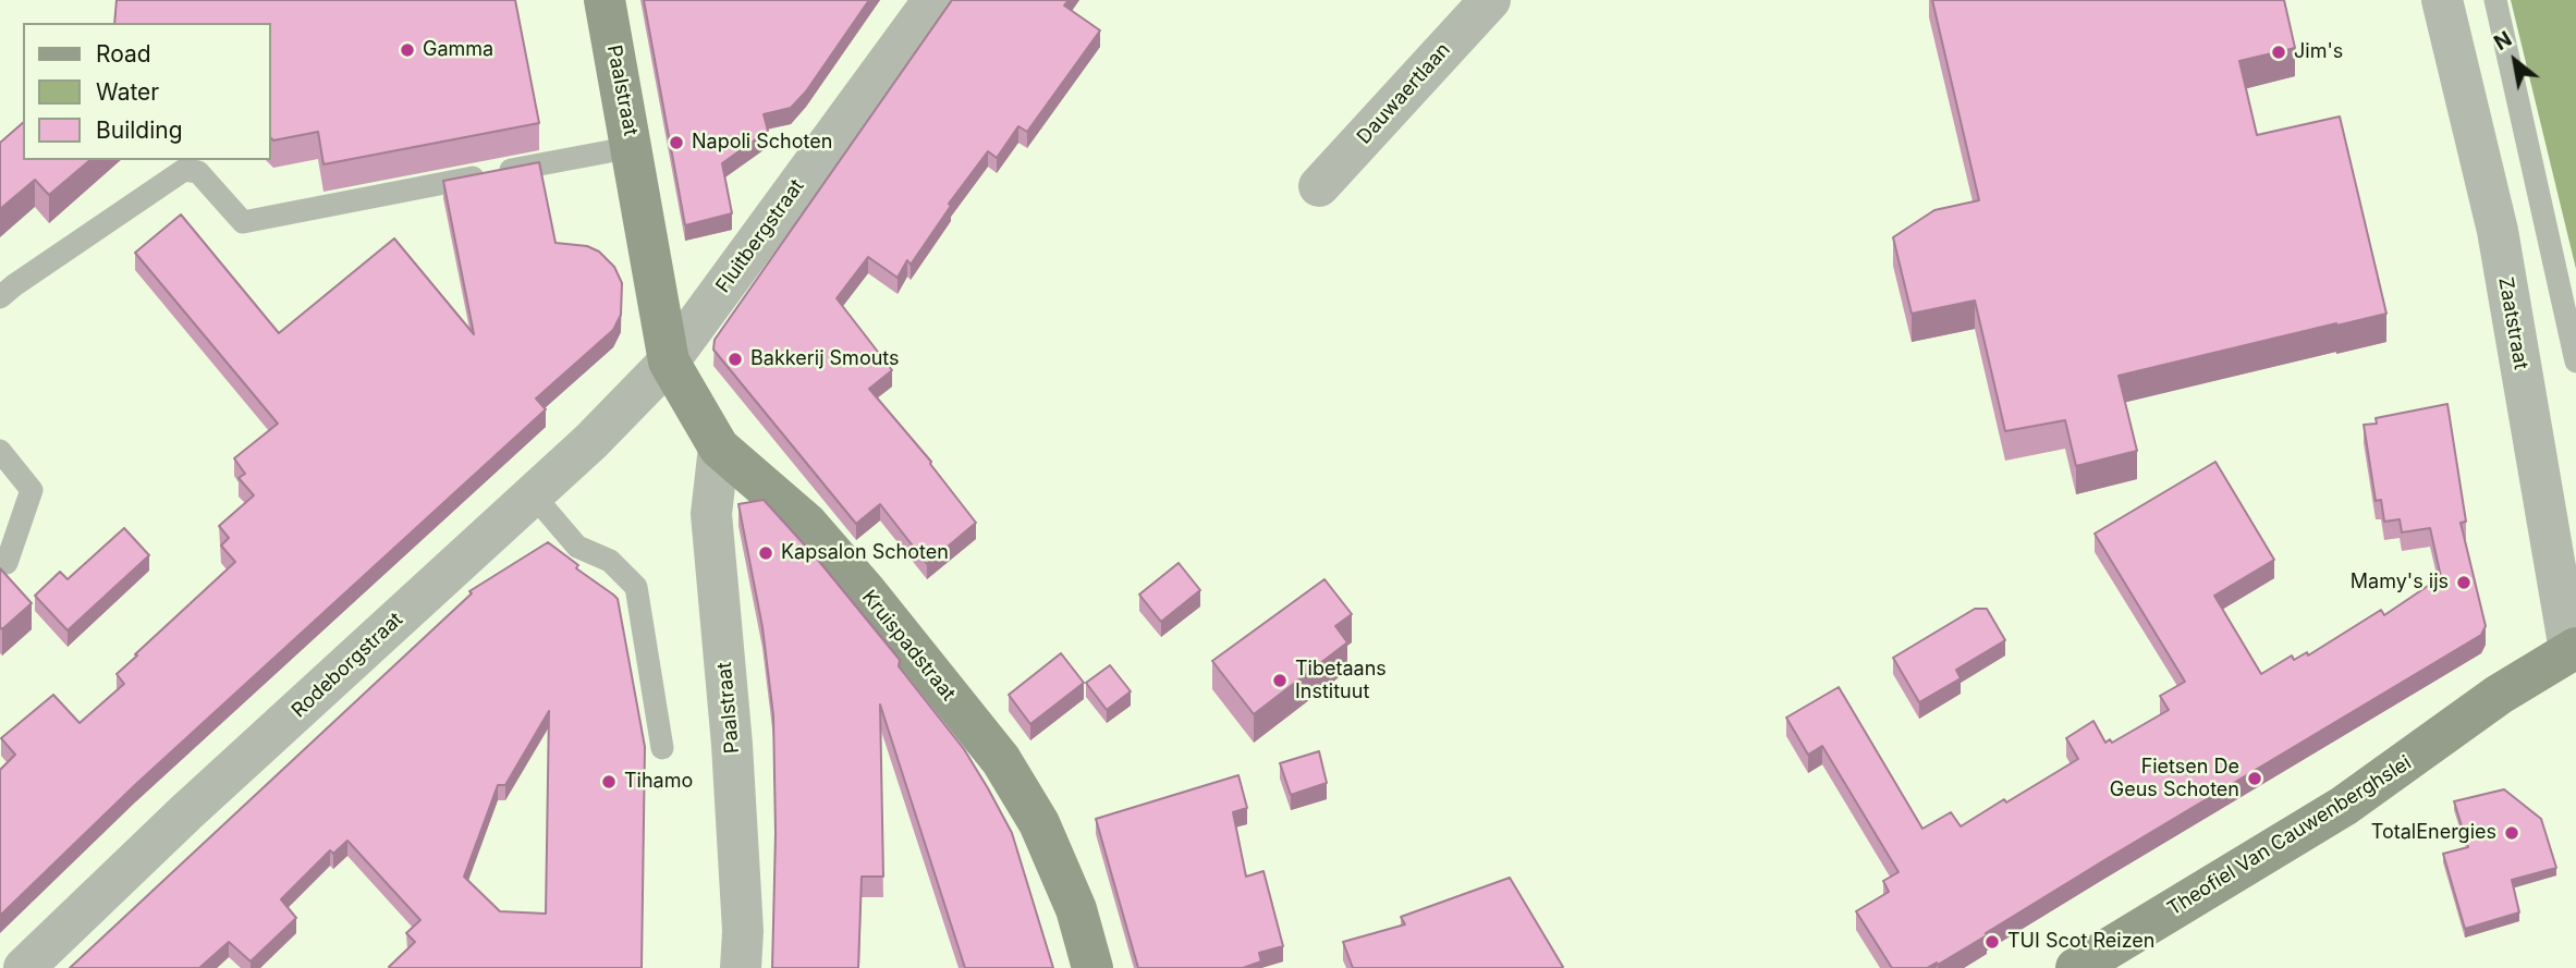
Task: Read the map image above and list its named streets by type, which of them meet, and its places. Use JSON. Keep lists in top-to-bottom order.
{
  "streets": {
    "street": [
      "Paalstraat",
      "Dauwaertlaan",
      "Fluitbergstraat",
      "Zaatstraat",
      "Kruispadstraat",
      "Rodeborgstraat",
      "Theofiel Van Cauwenberghslei"
    ]
  },
  "crossings": [
    ["Paalstraat", "Fluitbergstraat"],
    ["Paalstraat", "Kruispadstraat"],
    ["Paalstraat", "Rodeborgstraat"],
    ["Fluitbergstraat", "Kruispadstraat"],
    ["Fluitbergstraat", "Rodeborgstraat"],
    ["Zaatstraat", "Theofiel Van Cauwenberghslei"],
    ["Kruispadstraat", "Rodeborgstraat"]
  ],
  "places": [
    "Gamma",
    "Jim's",
    "Napoli Schoten",
    "Bakkerij Smouts",
    "Kapsalon Schoten",
    "Mamy's ijs",
    "Tibetaans Instituut",
    "Fietsen De Geus Schoten",
    "Tihamo",
    "TotalEnergies",
    "TUI Scot Reizen"
  ],
  "legend": ["Road", "Water", "Building"],
  "north": "top left"
}
